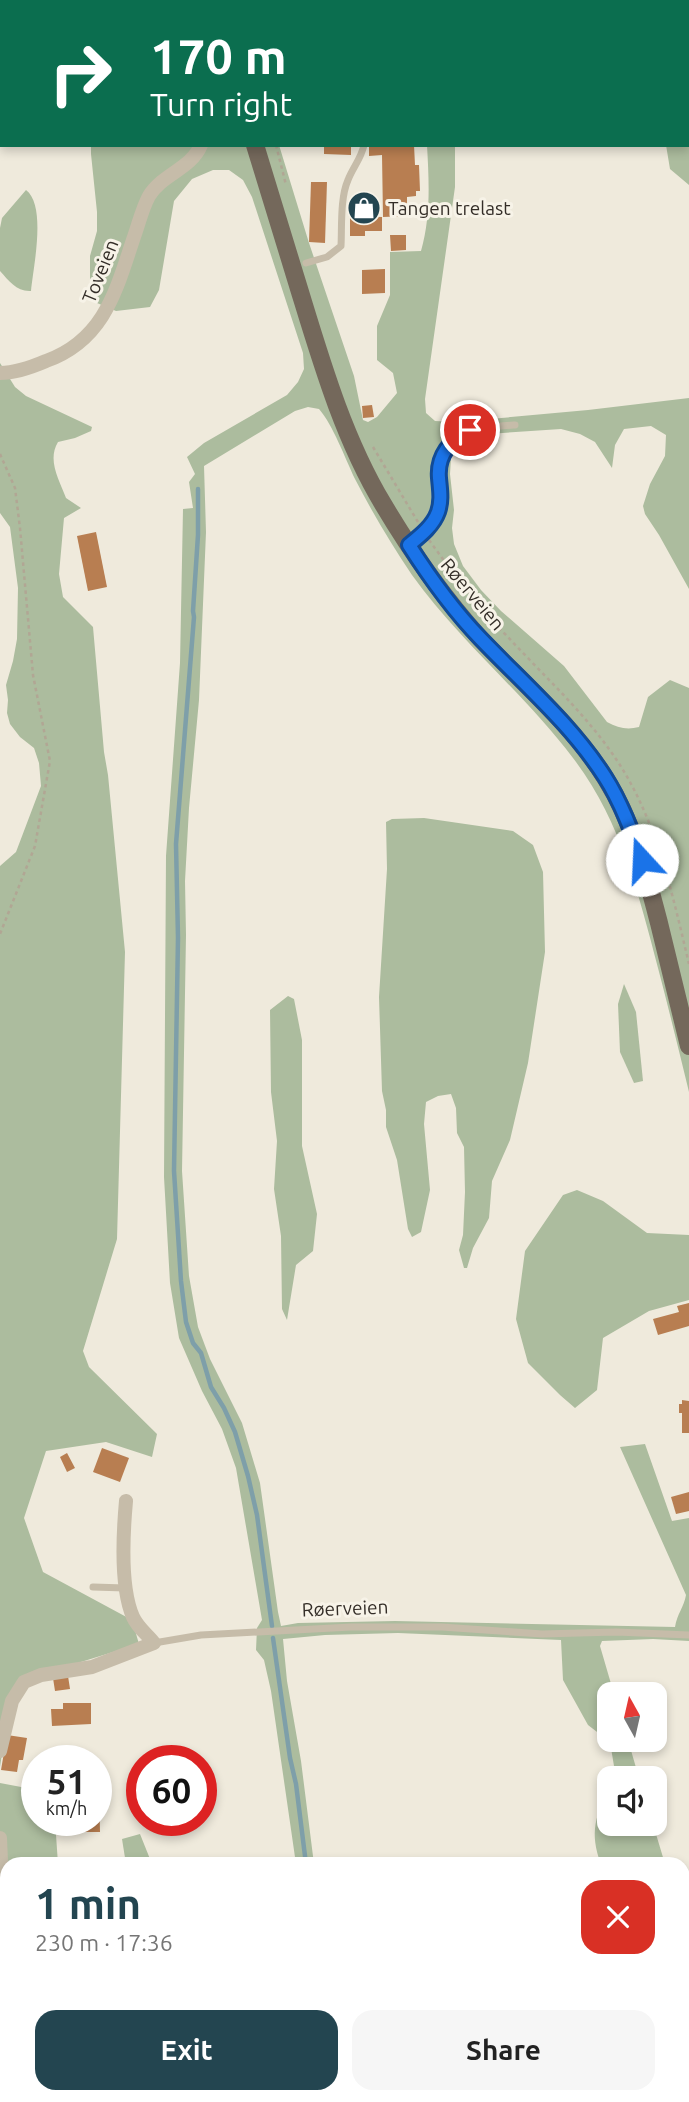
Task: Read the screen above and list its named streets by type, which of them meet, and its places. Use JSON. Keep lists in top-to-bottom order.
{
  "streets": {
    "main road": ["Røerveien"],
    "street": ["Toveien"]
  },
  "places": {
    "shop": ["Tangen trelast"]
  },
  "north": "top",
  "page": {
    "turn": ["170 m", "Turn right"],
    "speed": "51 km/h",
    "limit": "60",
    "heading": ["1 min", "230 m · 17:36"],
    "buttons": ["Exit", "Share"]
  }
}
